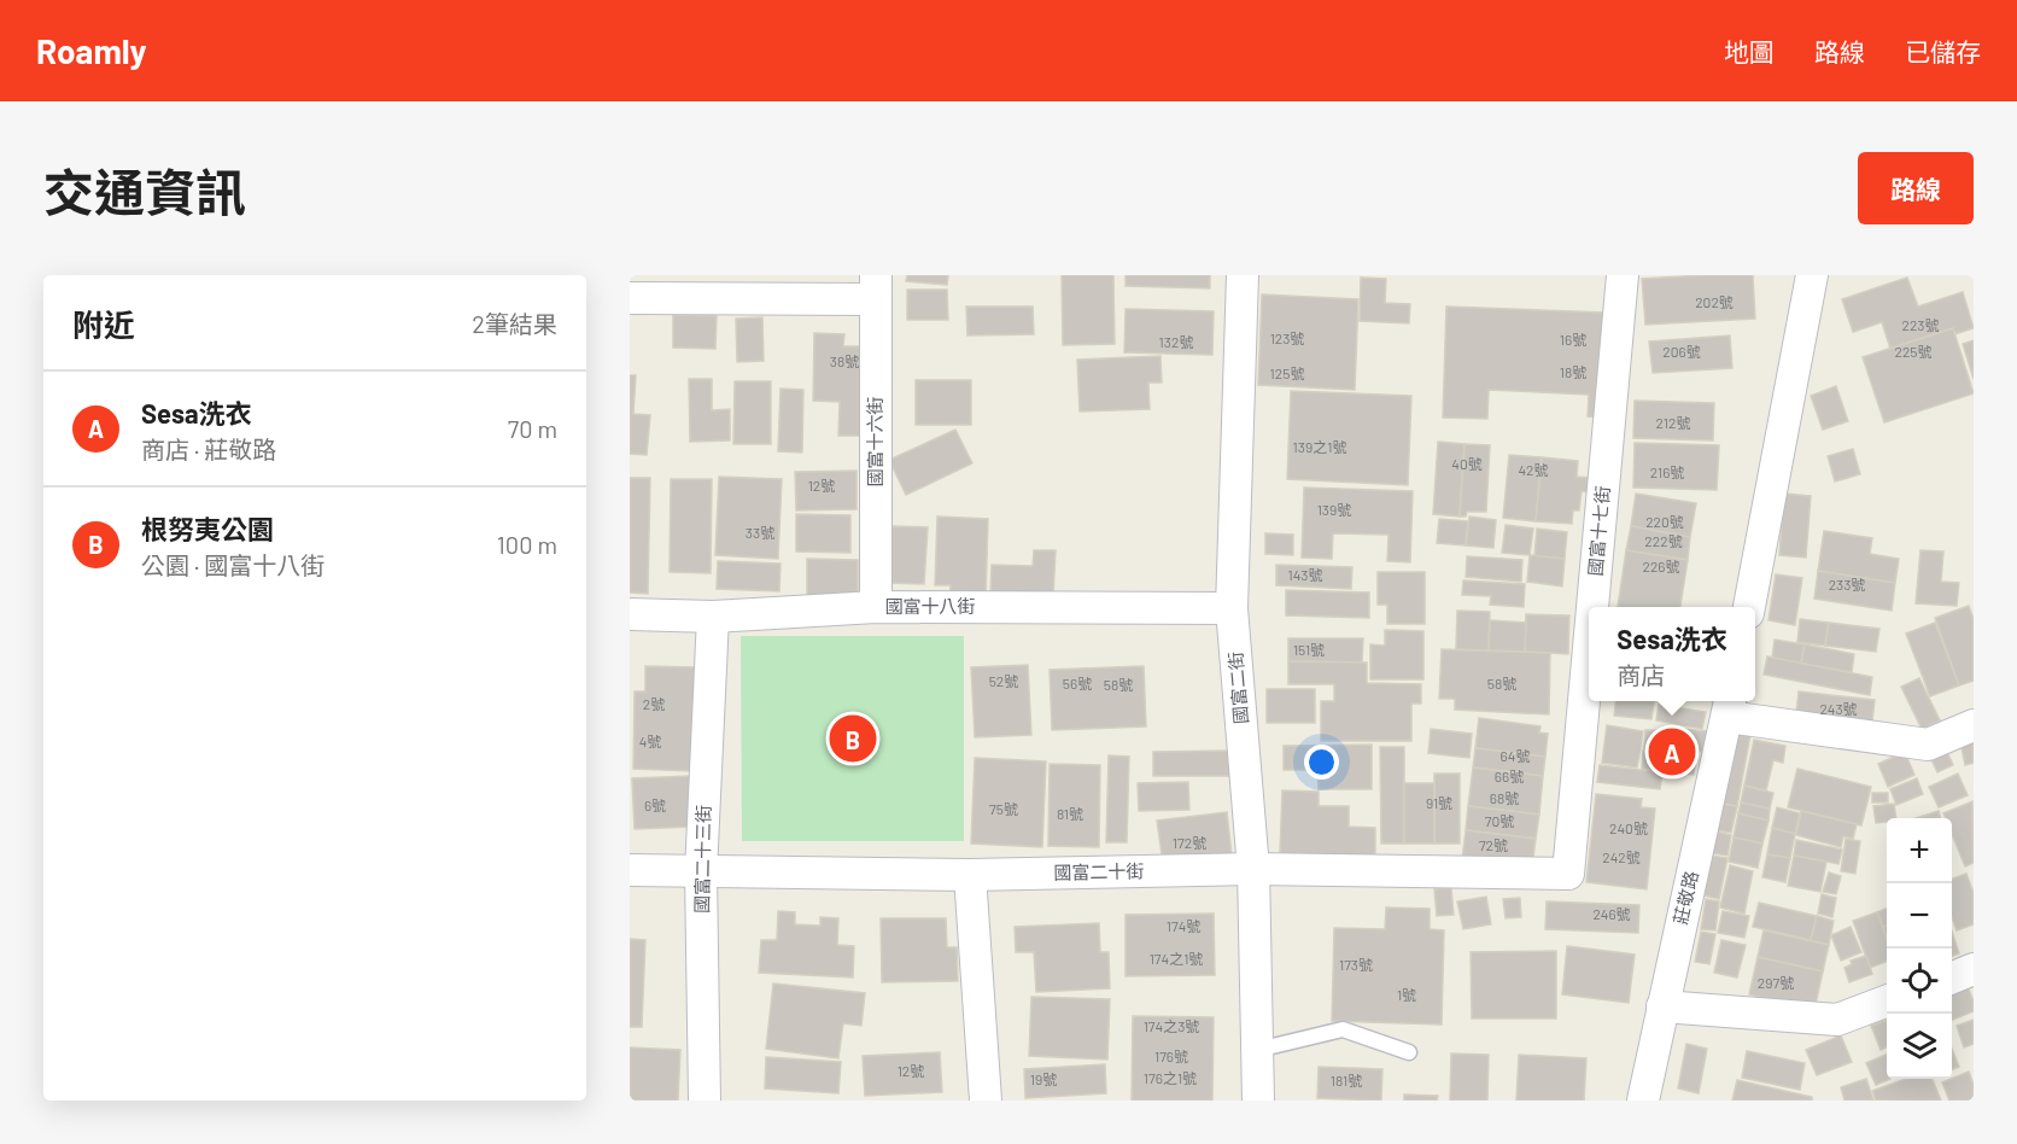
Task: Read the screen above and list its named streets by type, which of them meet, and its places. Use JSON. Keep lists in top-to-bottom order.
{
  "streets": {
    "street": [
      "國富十六街",
      "國富十七街",
      "國富十八街",
      "國富二街",
      "國富二十三街",
      "國富二十街",
      "莊敬路"
    ]
  },
  "crossings": [
    ["國富十六街", "國富十八街"],
    ["國富十七街", "國富二十街"],
    ["國富十八街", "國富二街"],
    ["國富十八街", "國富二十三街"],
    ["國富二街", "國富二十街"],
    ["國富二十三街", "國富二十街"]
  ],
  "house_numbers": [
    "202號",
    "223號",
    "123號",
    "16號",
    "132號",
    "206號",
    "225號",
    "38號",
    "18號",
    "125號",
    "212號",
    "139之1號",
    "40號",
    "42號",
    "216號",
    "12號",
    "139號",
    "220號",
    "33號",
    "222號",
    "226號",
    "143號",
    "233號",
    "151號",
    "52號",
    "56號",
    "58號",
    "58號",
    "2號",
    "243號",
    "4號",
    "64號",
    "66號",
    "68號",
    "91號",
    "6號",
    "75號",
    "81號",
    "70號",
    "240號",
    "172號",
    "72號",
    "242號",
    "246號",
    "174號",
    "174之1號",
    "173號",
    "297號",
    "1號",
    "174之3號",
    "176號",
    "12號",
    "176之1號",
    "19號",
    "181號"
  ],
  "page": {
    "header": "Roamly",
    "nav": ["地圖", "路線", "已儲存"],
    "title": "交通資訊",
    "buttons": "路線",
    "heading": ["附近", "2筆結果"],
    "list": [
      {
        "mark": "A",
        "name": "Sesa洗衣",
        "note": "商店 · 莊敬路",
        "value": "70 m"
      },
      {
        "mark": "B",
        "name": "根努夷公園",
        "note": "公園 · 國富十八街",
        "value": "100 m"
      }
    ],
    "popup": ["Sesa洗衣", "商店"],
    "pins": ["B", "A"],
    "map_buttons": ["+", "−"]
  }
}
